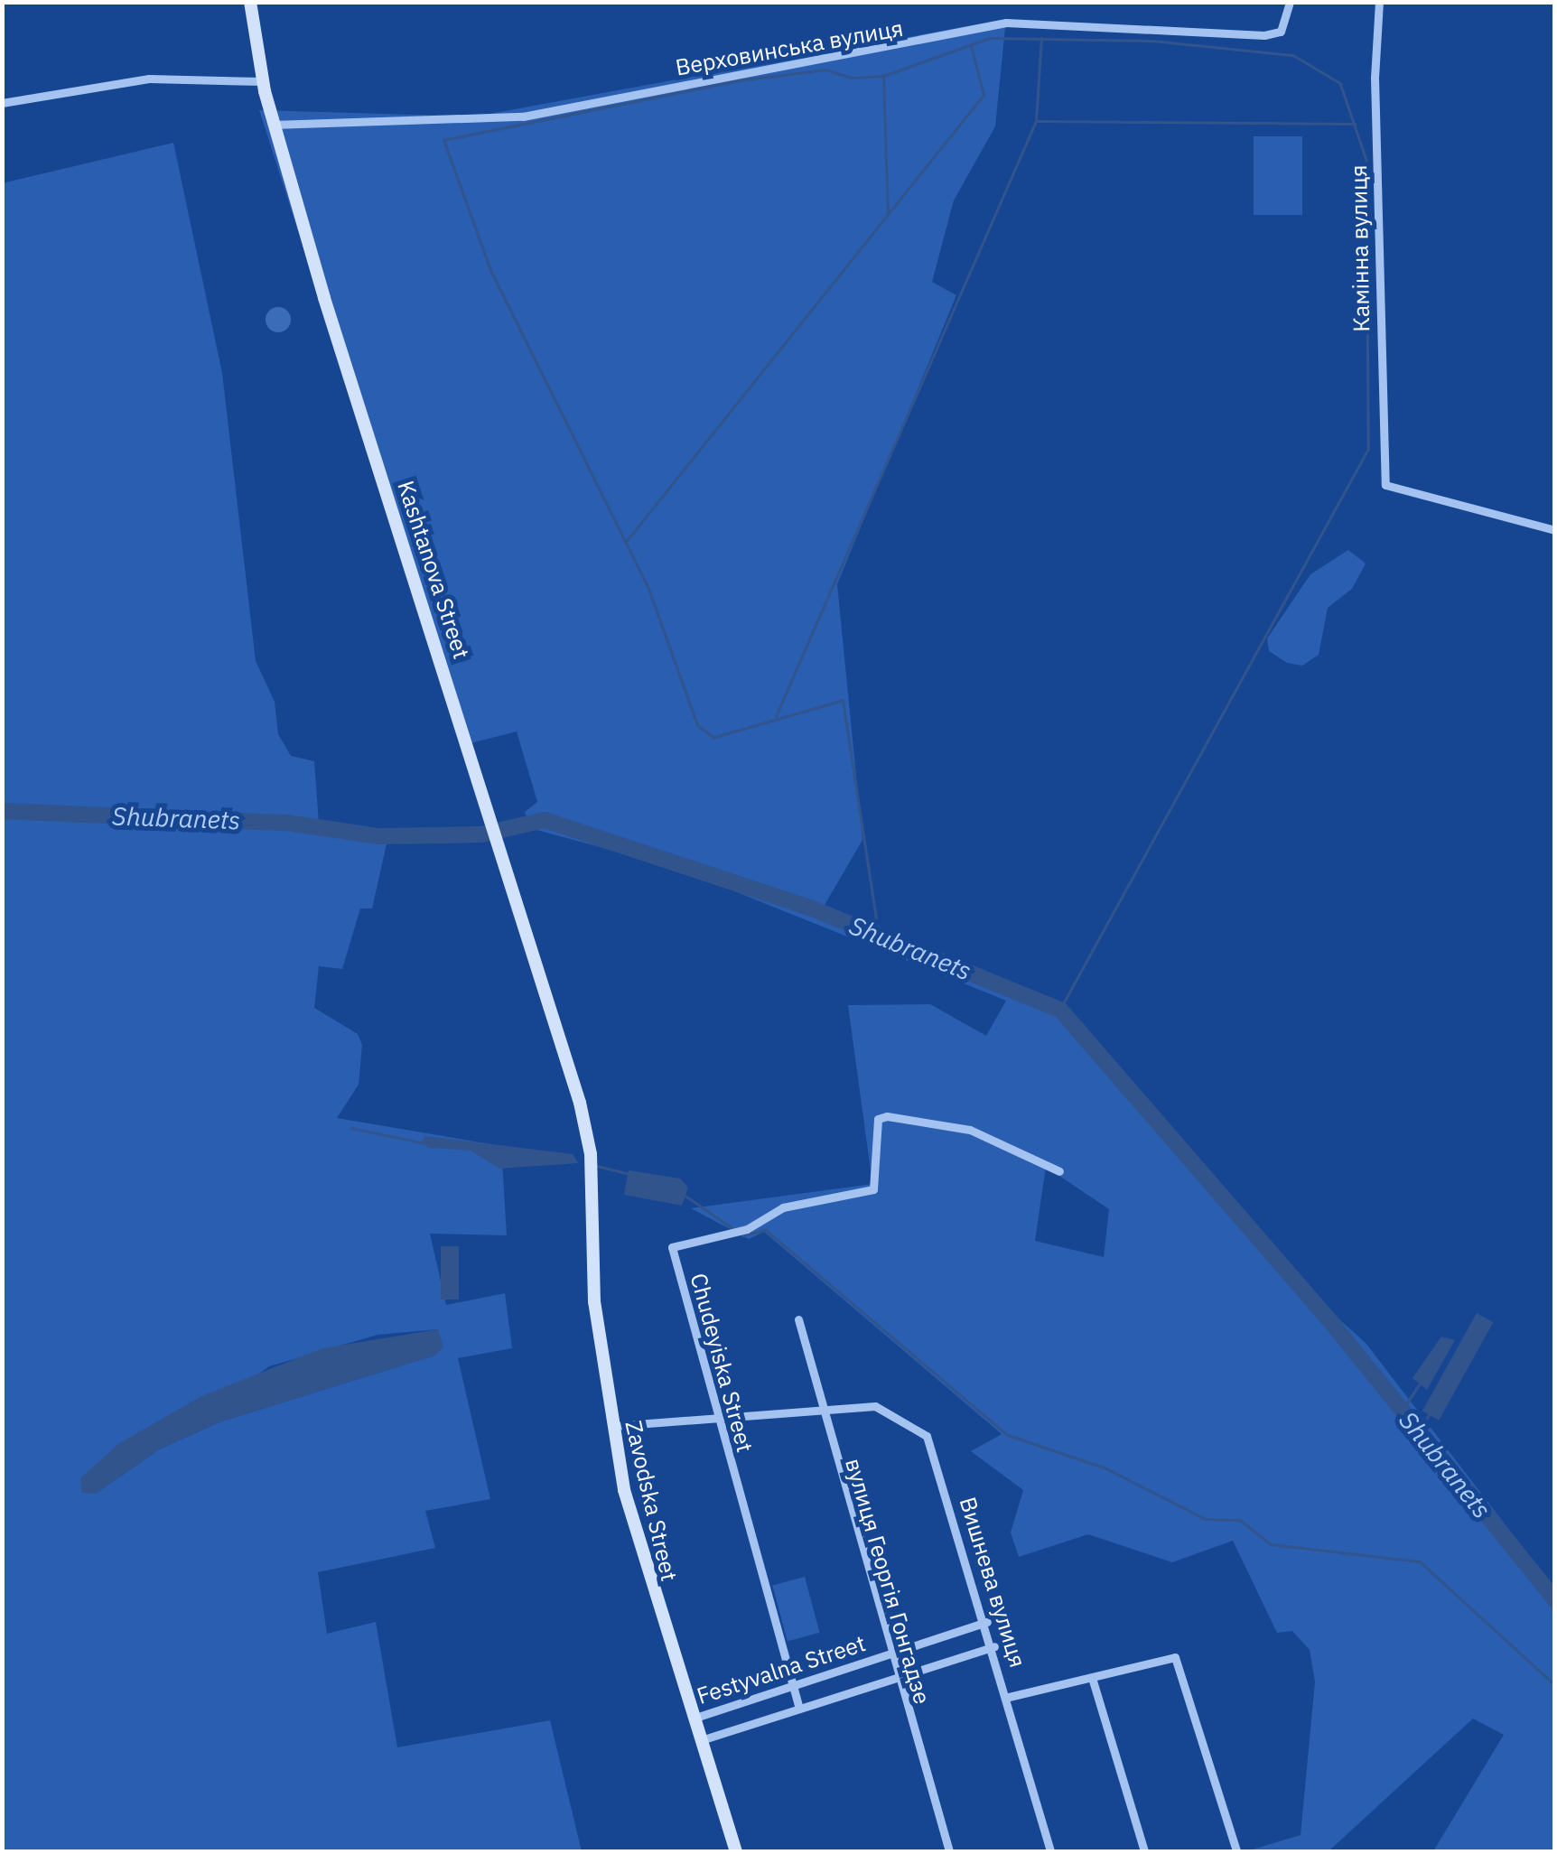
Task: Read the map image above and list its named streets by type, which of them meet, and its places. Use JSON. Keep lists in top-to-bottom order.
{
  "streets": {
    "main road": ["Kashtanova Street", "Zavodska Street"],
    "street": [
      "Верховинська вулиця",
      "Камінна вулиця",
      "Chudeyiska Street",
      "вулиця Георгія Гонгадзе",
      "Вишнева вулиця",
      "Festyvalna Street"
    ]
  },
  "crossings": [
    ["Верховинська вулиця", "Kashtanova Street"],
    ["Kashtanova Street", "Zavodska Street"],
    ["Chudeyiska Street", "Вишнева вулиця"],
    ["Chudeyiska Street", "Festyvalna Street"],
    ["Zavodska Street", "Вишнева вулиця"],
    ["Zavodska Street", "Festyvalna Street"],
    ["вулиця Георгія Гонгадзе", "Вишнева вулиця"],
    ["вулиця Георгія Гонгадзе", "Festyvalna Street"],
    ["Вишнева вулиця", "Festyvalna Street"]
  ],
  "water": ["Shubranets"]
}
